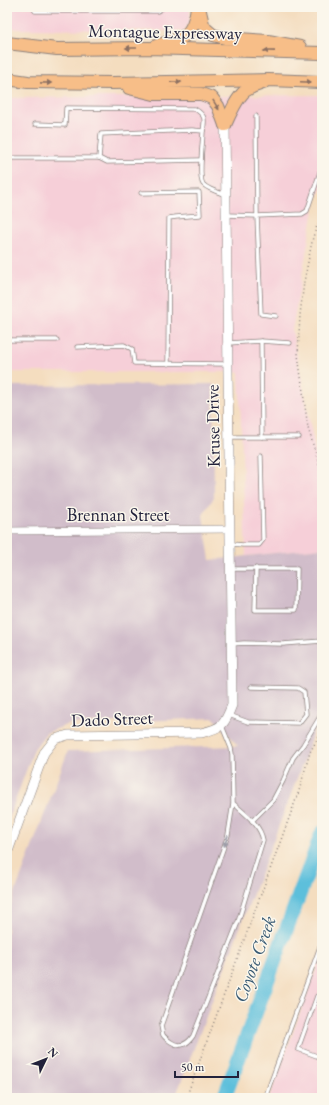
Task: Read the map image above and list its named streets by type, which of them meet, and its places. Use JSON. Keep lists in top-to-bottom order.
{
  "streets": {
    "highway": ["Montague Expressway"],
    "street": ["Kruse Drive", "Brennan Street", "Dado Street"]
  },
  "crossings": [
    ["Kruse Drive", "Brennan Street"],
    ["Kruse Drive", "Dado Street"]
  ],
  "water": ["Coyote Creek"],
  "scale_bar": "50 m",
  "north": "top right"
}
